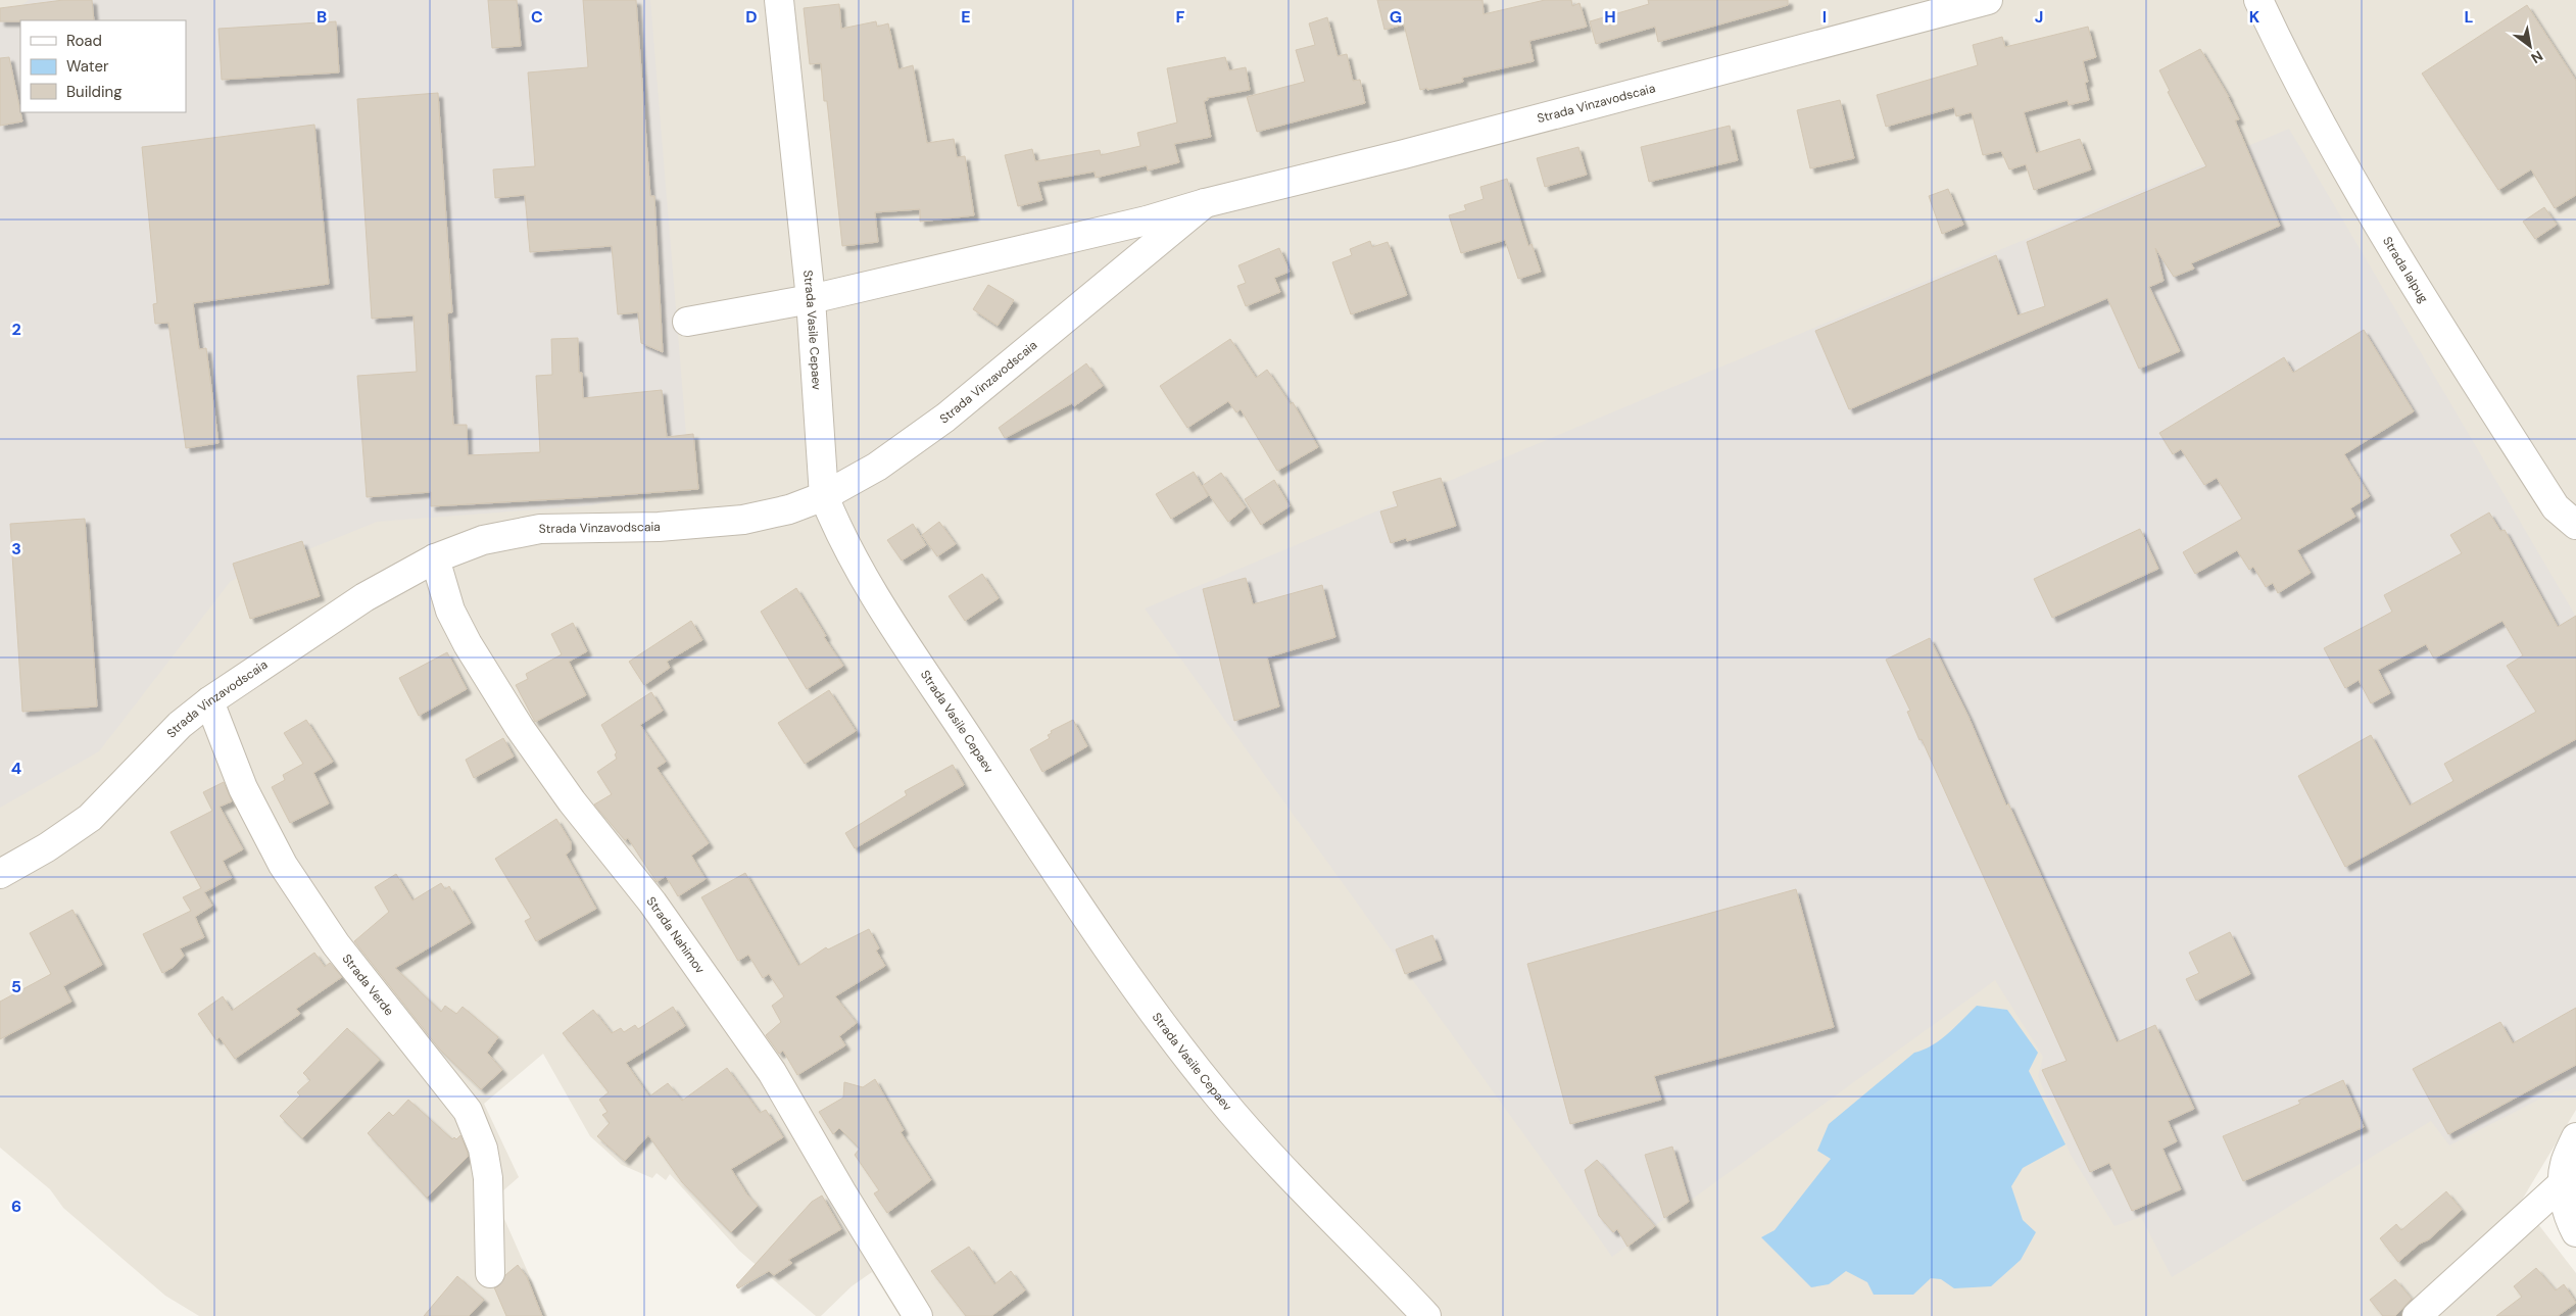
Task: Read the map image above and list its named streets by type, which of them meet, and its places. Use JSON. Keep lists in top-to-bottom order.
{
  "streets": {
    "street": [
      "Strada Vinzavodscaia",
      "Strada Ialpug",
      "Strada Vasile Cepaev",
      "Strada Nahimov",
      "Strada Verde"
    ]
  },
  "crossings": [
    ["Strada Vinzavodscaia", "Strada Vasile Cepaev"],
    ["Strada Vinzavodscaia", "Strada Nahimov"],
    ["Strada Vinzavodscaia", "Strada Verde"]
  ],
  "legend": ["Road", "Water", "Building"],
  "north": "bottom right",
  "grid": {
    "columns": [
      "B",
      "C",
      "D",
      "E",
      "F",
      "G",
      "H",
      "I",
      "J",
      "K",
      "L"
    ],
    "rows": [
      "2",
      "3",
      "4",
      "5",
      "6"
    ]
  }
}
